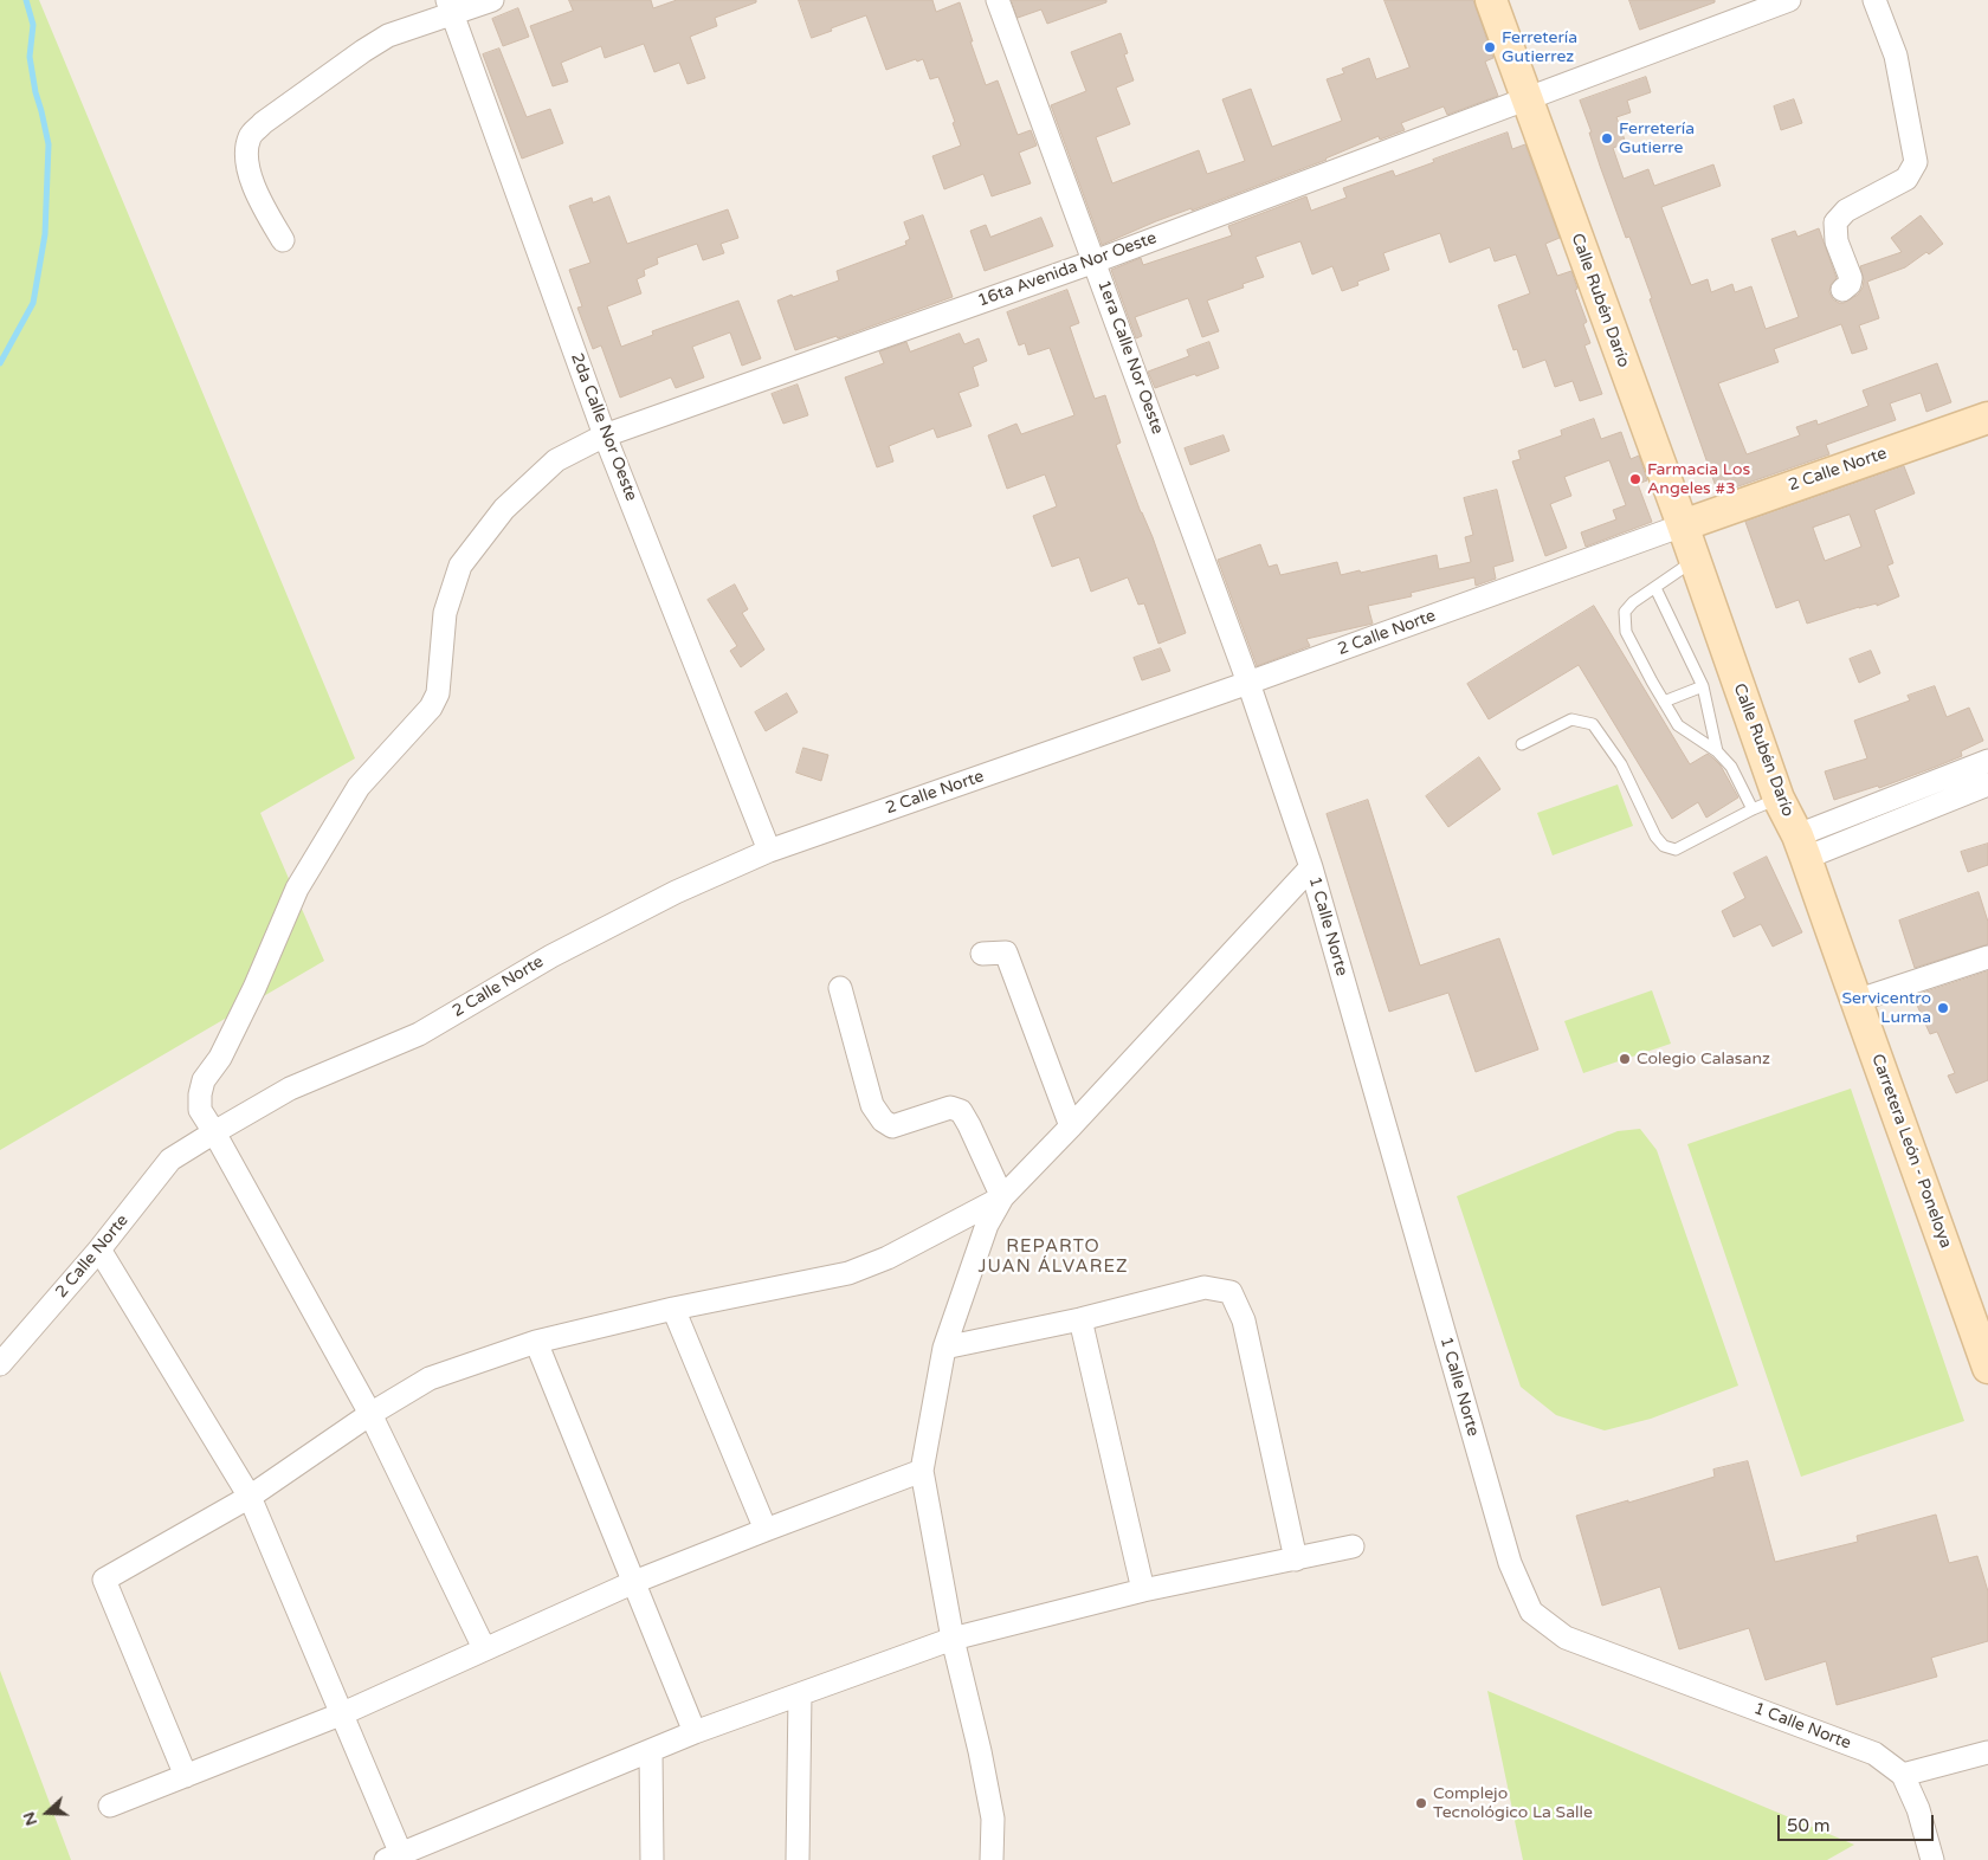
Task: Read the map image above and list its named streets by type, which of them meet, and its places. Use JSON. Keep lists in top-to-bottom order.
{
  "streets": {
    "street": [
      "16ta Avenida Nor Oeste",
      "Calle Rubén Darío",
      "1era Calle Nor Oeste",
      "2da Calle Nor Oeste",
      "2 Calle Norte",
      "1 Calle Norte",
      "Carretera León - Poneloya"
    ]
  },
  "crossings": [
    ["16ta Avenida Nor Oeste", "Calle Rubén Darío"],
    ["16ta Avenida Nor Oeste", "1era Calle Nor Oeste"],
    ["16ta Avenida Nor Oeste", "2da Calle Nor Oeste"],
    ["16ta Avenida Nor Oeste", "2 Calle Norte"],
    ["Calle Rubén Darío", "2 Calle Norte"],
    ["Calle Rubén Darío", "Carretera León - Poneloya"],
    ["1era Calle Nor Oeste", "2 Calle Norte"],
    ["1era Calle Nor Oeste", "1 Calle Norte"],
    ["2da Calle Nor Oeste", "2 Calle Norte"],
    ["2 Calle Norte", "1 Calle Norte"]
  ],
  "districts": ["REPARTO JUAN ÁLVAREZ"],
  "places": [
    "Ferretería Gutierrez",
    "Ferretería Gutierre",
    "Farmacia Los Angeles #3",
    "Servicentro Lurma",
    "Colegio Calasanz",
    "Complejo Tecnológico La Salle"
  ],
  "scale_bar": "50 m",
  "north": "left"
}
